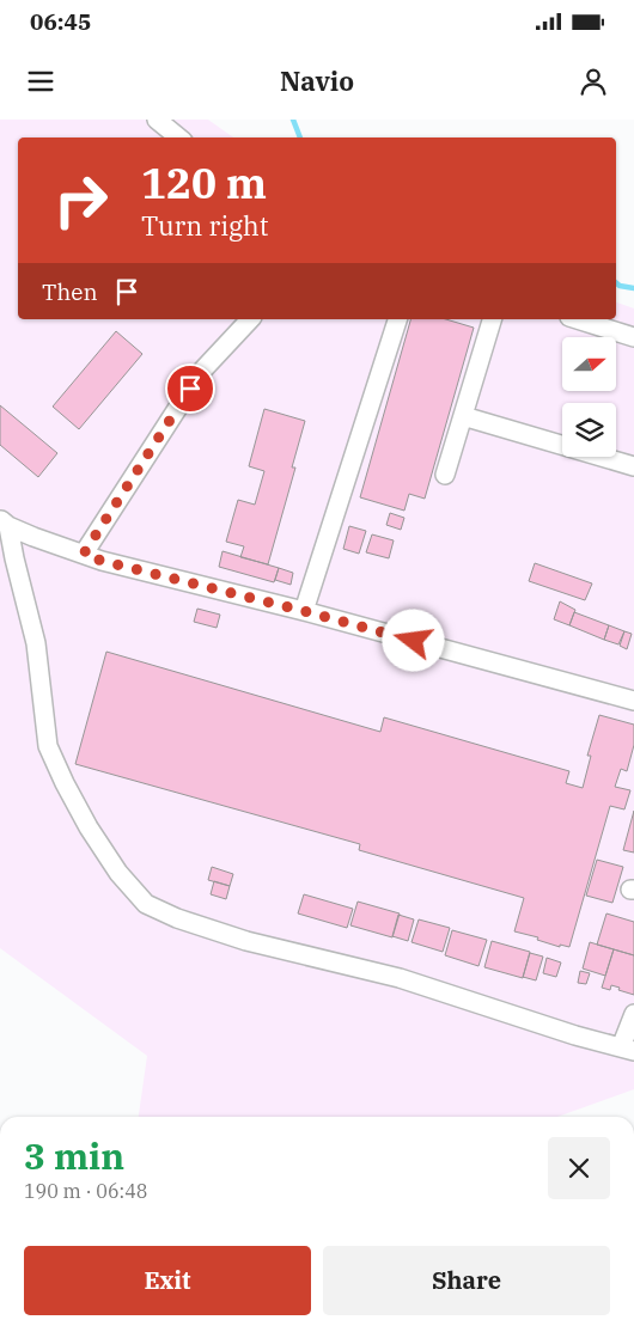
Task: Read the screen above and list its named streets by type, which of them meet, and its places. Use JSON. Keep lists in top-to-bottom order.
{
  "north": "right",
  "page": {
    "status": "06:45",
    "header": "Navio",
    "turn": ["120 m", "Turn right"],
    "then": "Then",
    "heading": ["3 min", "190 m · 06:48"],
    "buttons": ["Exit", "Share"]
  }
}
